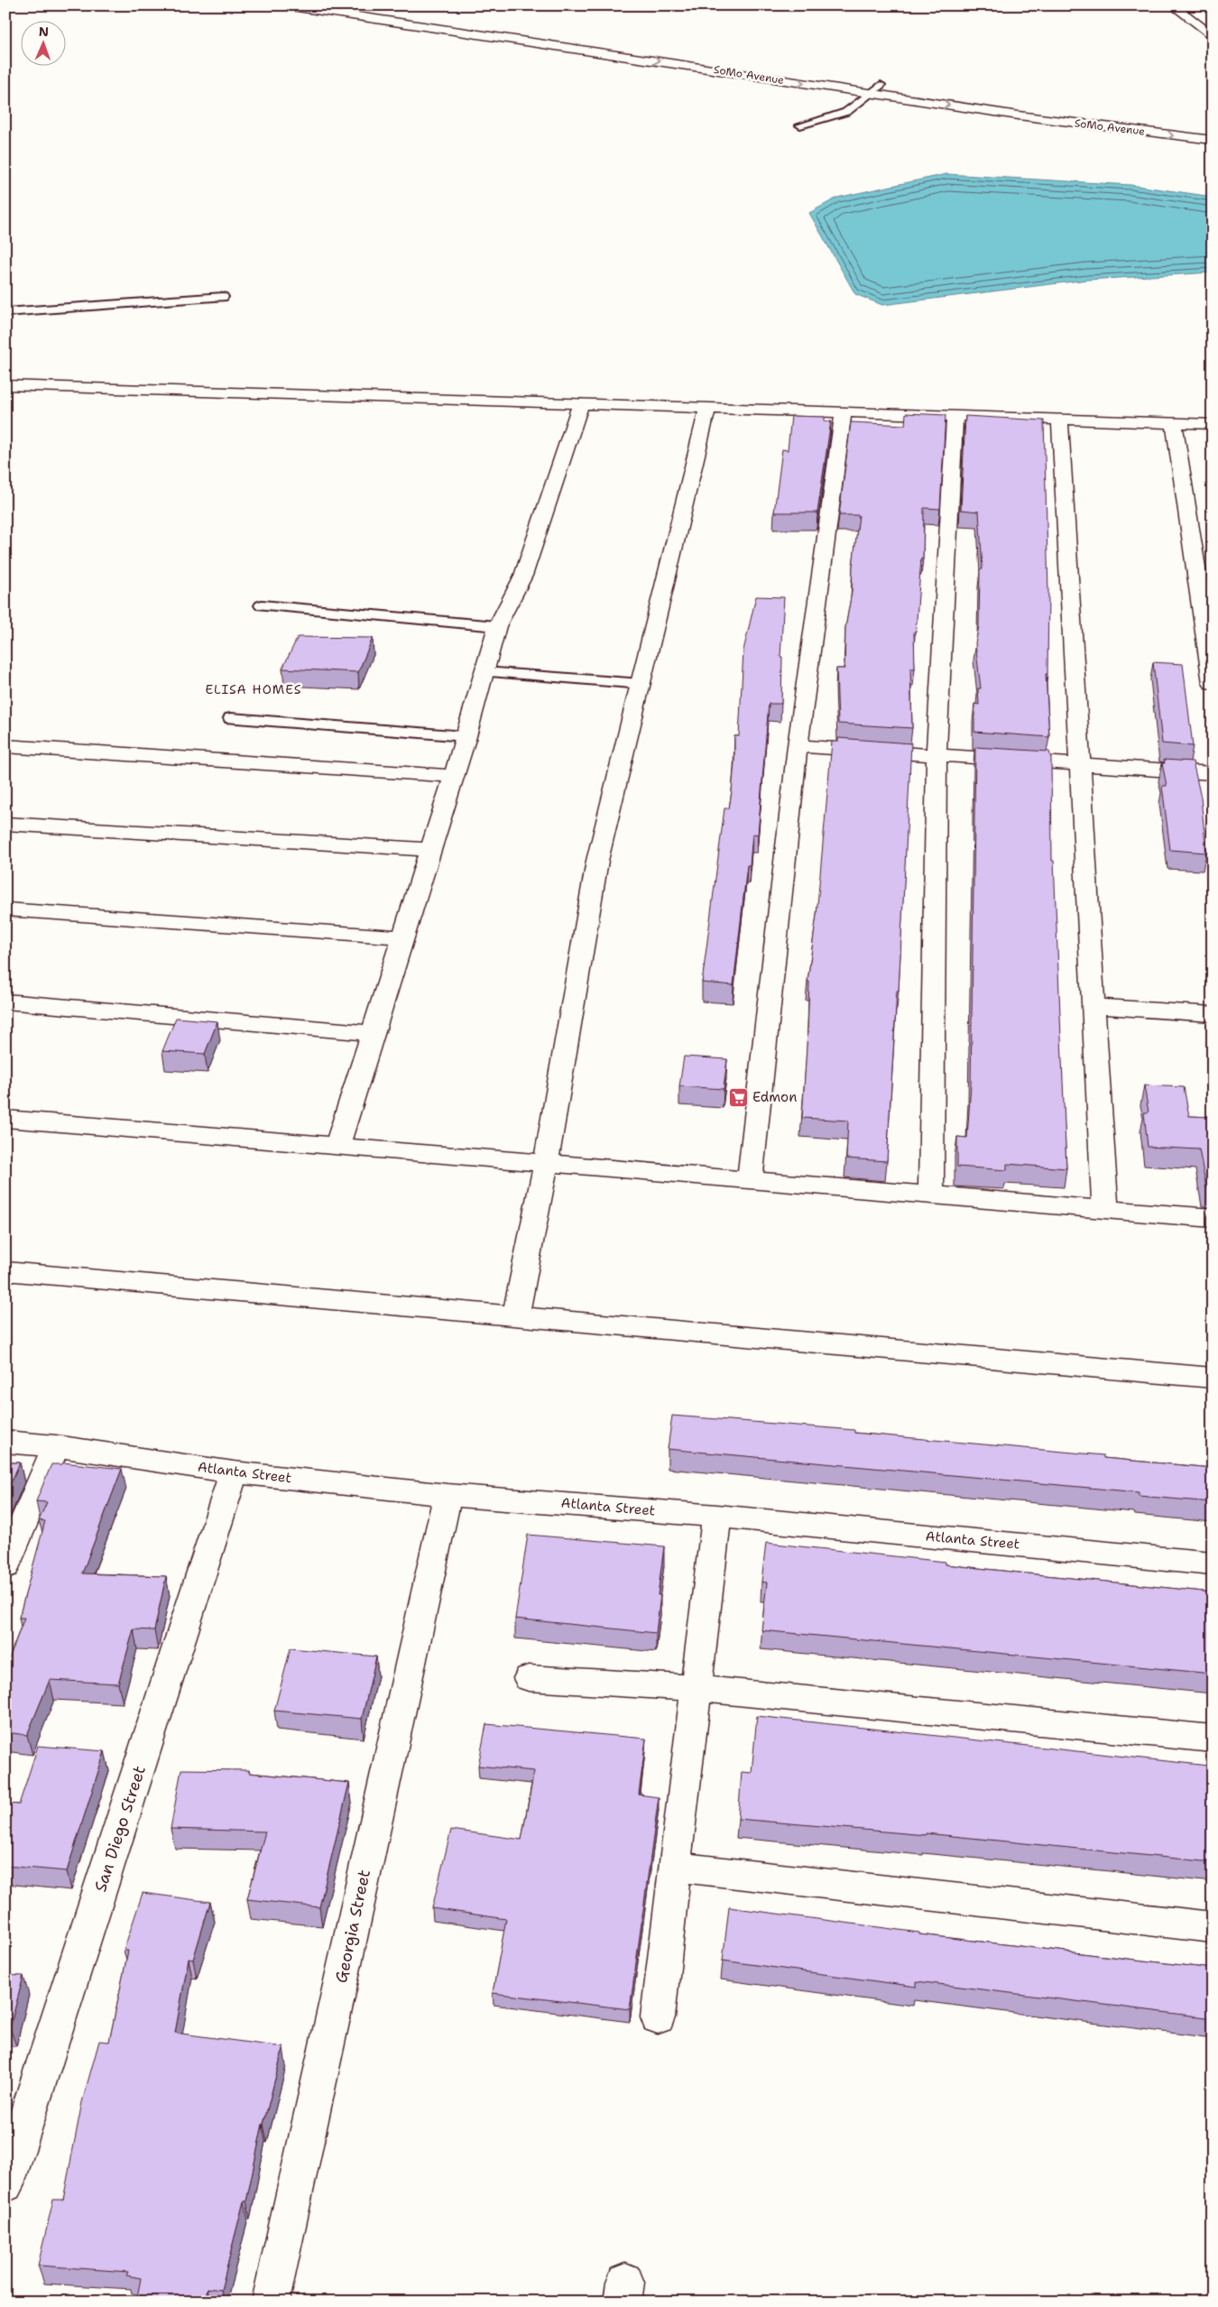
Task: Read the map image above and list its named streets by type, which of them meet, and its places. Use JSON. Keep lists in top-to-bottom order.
{
  "streets": {
    "street": [
      "SoMo Avenue",
      "Atlanta Street",
      "San Diego Street",
      "Georgia Street"
    ]
  },
  "crossings": [
    ["Atlanta Street", "San Diego Street"],
    ["Atlanta Street", "Georgia Street"]
  ],
  "districts": ["ELISA HOMES"],
  "places": {
    "supermarket": ["Edmon"]
  },
  "north": "top"
}
